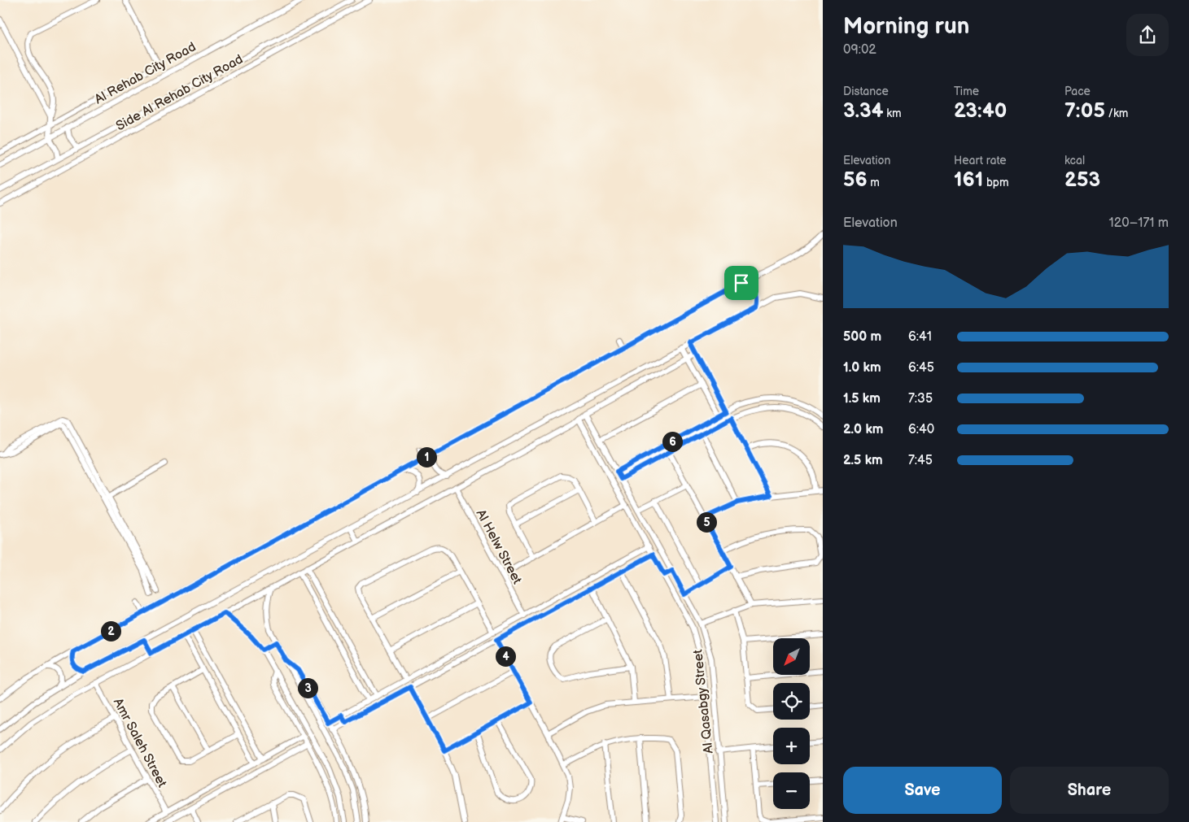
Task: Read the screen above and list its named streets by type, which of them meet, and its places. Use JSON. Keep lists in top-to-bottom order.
{
  "streets": {
    "street": [
      "Al Rehab City Road",
      "Side Al Rehab City Road",
      "Al Helw Street",
      "Al Qasabgy Street",
      "Amr Saleh Street"
    ]
  },
  "north": "bottom left",
  "page": {
    "heading": ["Morning run", "09:02"],
    "stats": [
      ["Distance", "3.34 km"],
      ["Time", "23:40"],
      ["Pace", "7:05 /km"],
      ["Elevation", "56 m"],
      ["Heart rate", "161 bpm"],
      ["kcal", "253"]
    ],
    "chart": ["Elevation", "120–171 m"],
    "list": [
      {
        "name": "500 m",
        "note": "6:41"
      },
      {
        "name": "1.0 km",
        "note": "6:45"
      },
      {
        "name": "1.5 km",
        "note": "7:35"
      },
      {
        "name": "2.0 km",
        "note": "6:40"
      },
      {
        "name": "2.5 km",
        "note": "7:45"
      }
    ],
    "pins": [
      "6",
      "1",
      "5",
      "2",
      "4",
      "3"
    ],
    "map_buttons": ["+", "−"],
    "buttons": ["Save", "Share"]
  }
}
